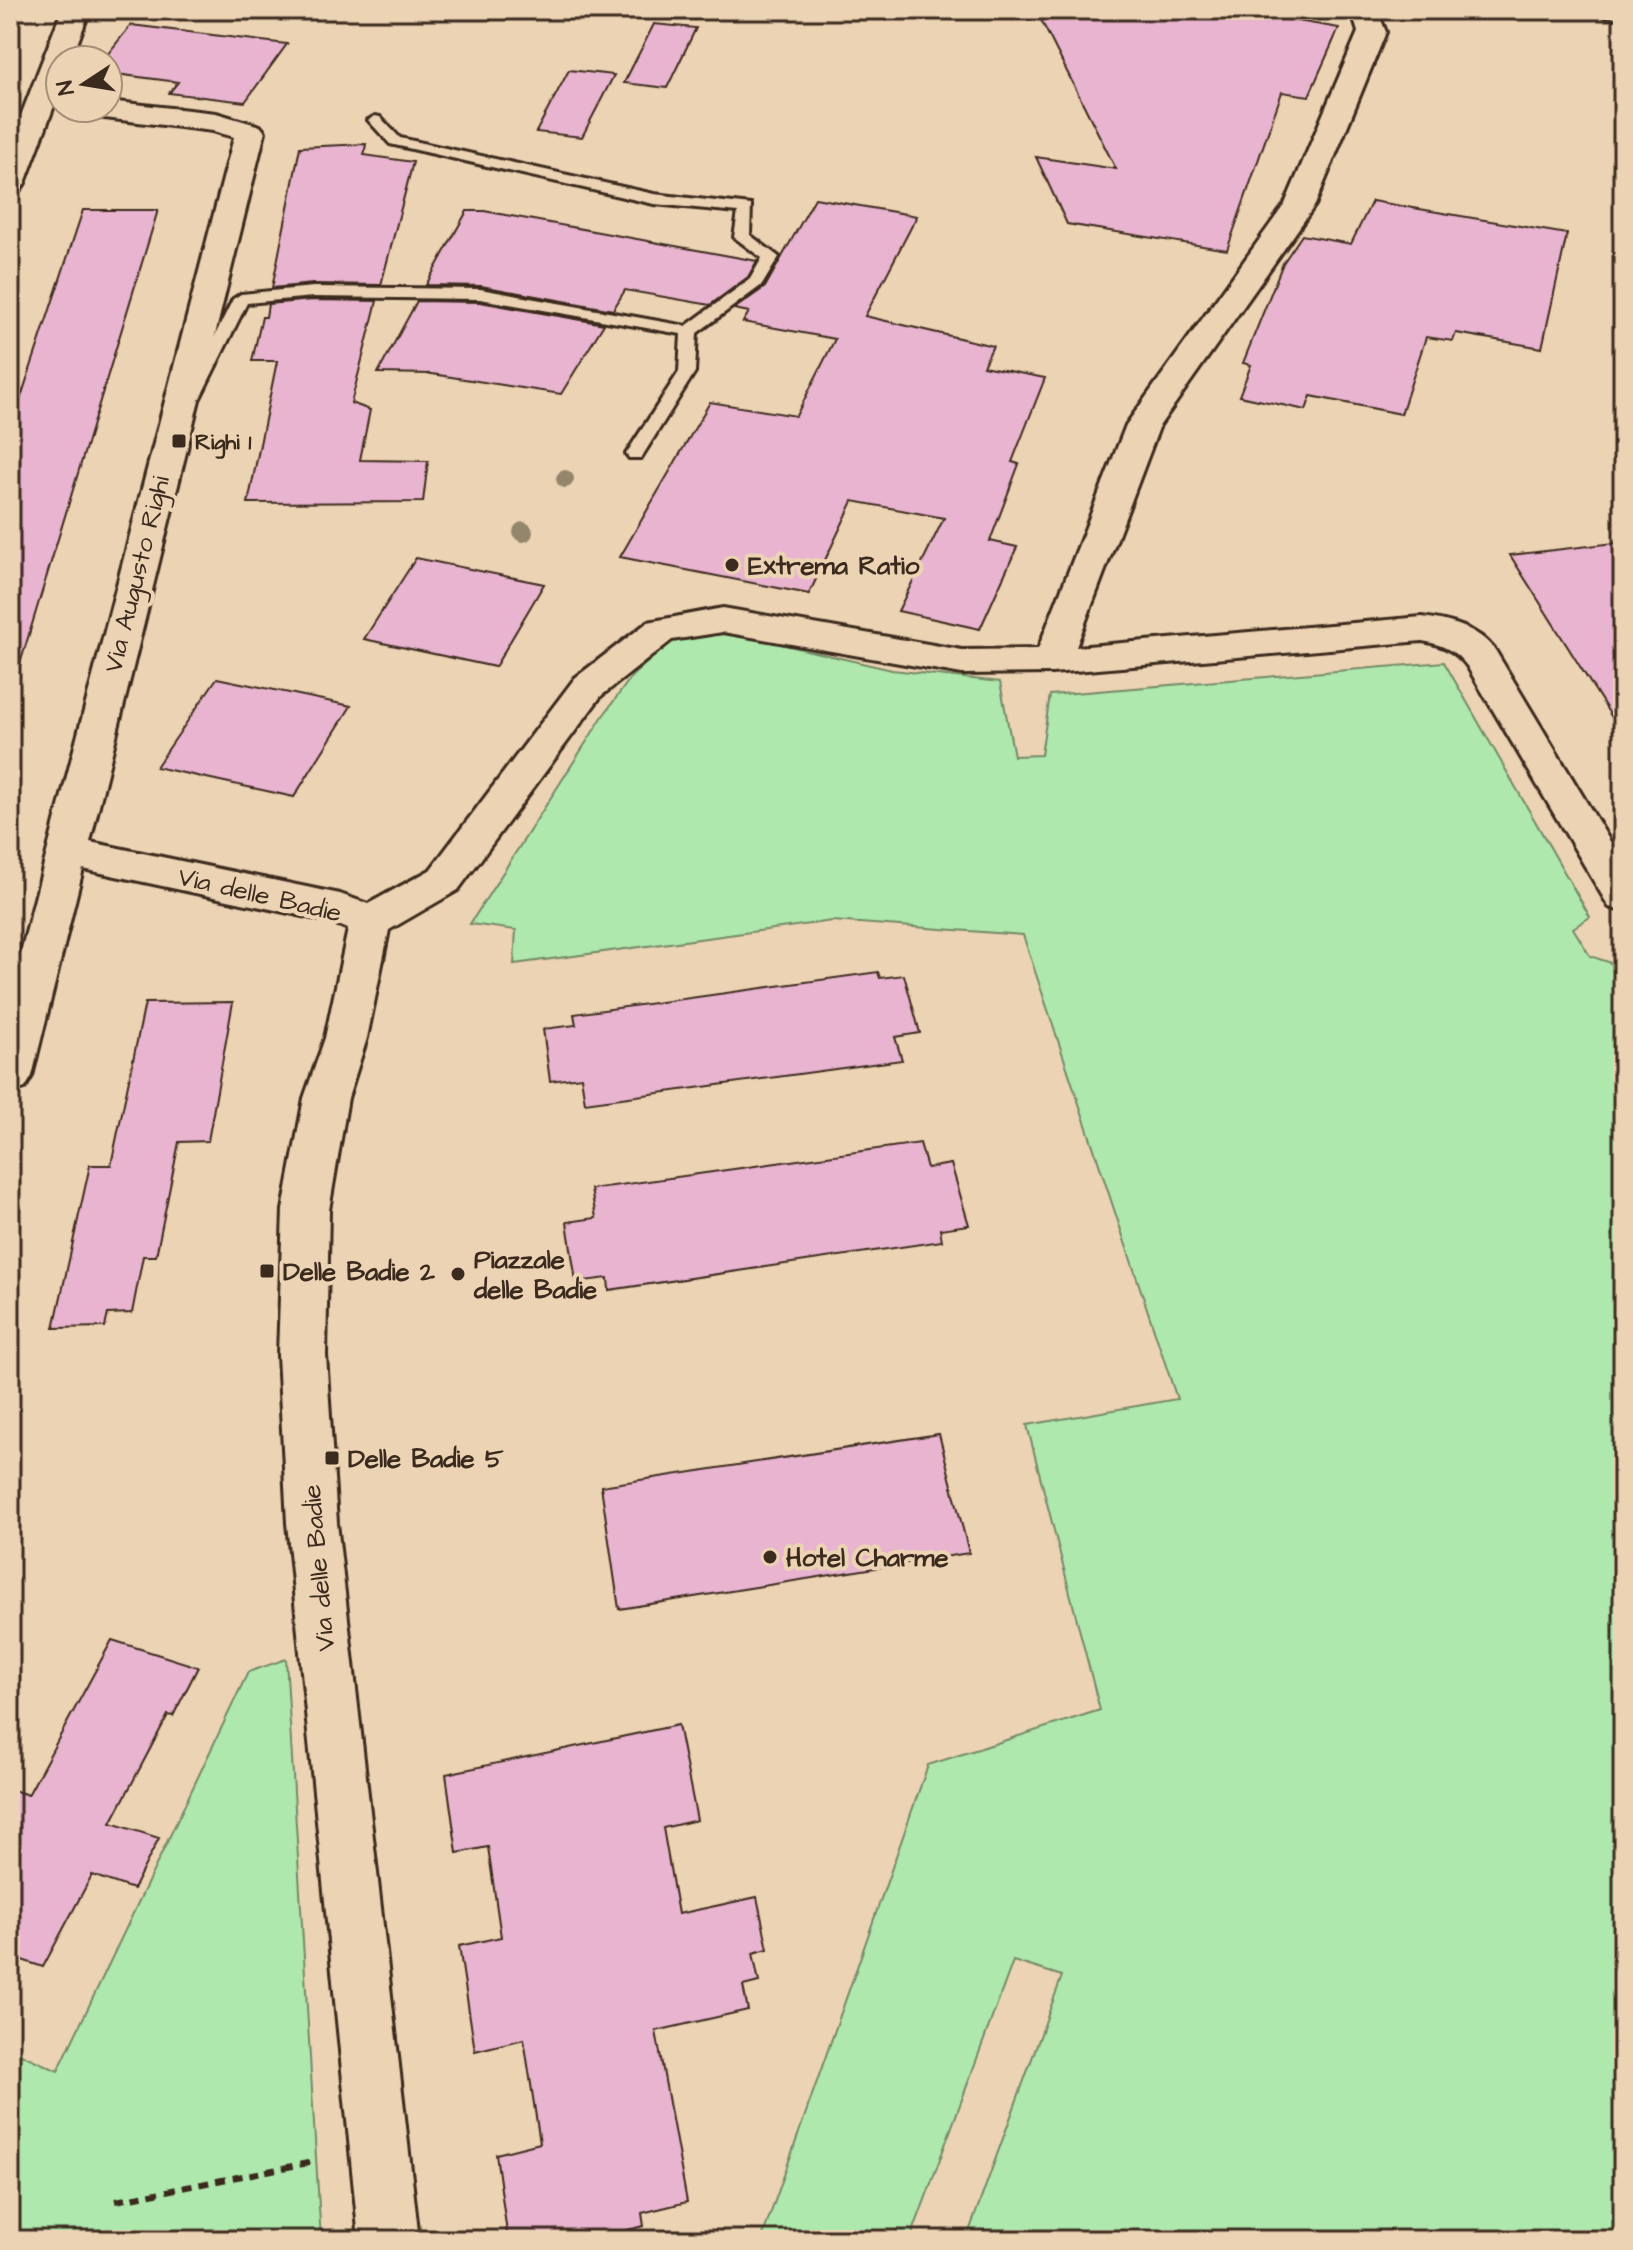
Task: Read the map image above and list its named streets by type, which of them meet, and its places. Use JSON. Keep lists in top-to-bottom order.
{
  "streets": {
    "street": ["Via Augusto Righi", "Via delle Badie"]
  },
  "crossings": [
    ["Via Augusto Righi", "Via delle Badie"]
  ],
  "places": {
    "transit": ["Righi 1", "Delle Badie 2", "Delle Badie 5"],
    "other": ["Extrema Ratio", "Piazzale delle Badie", "Hotel Charme"]
  },
  "north": "left"
}
